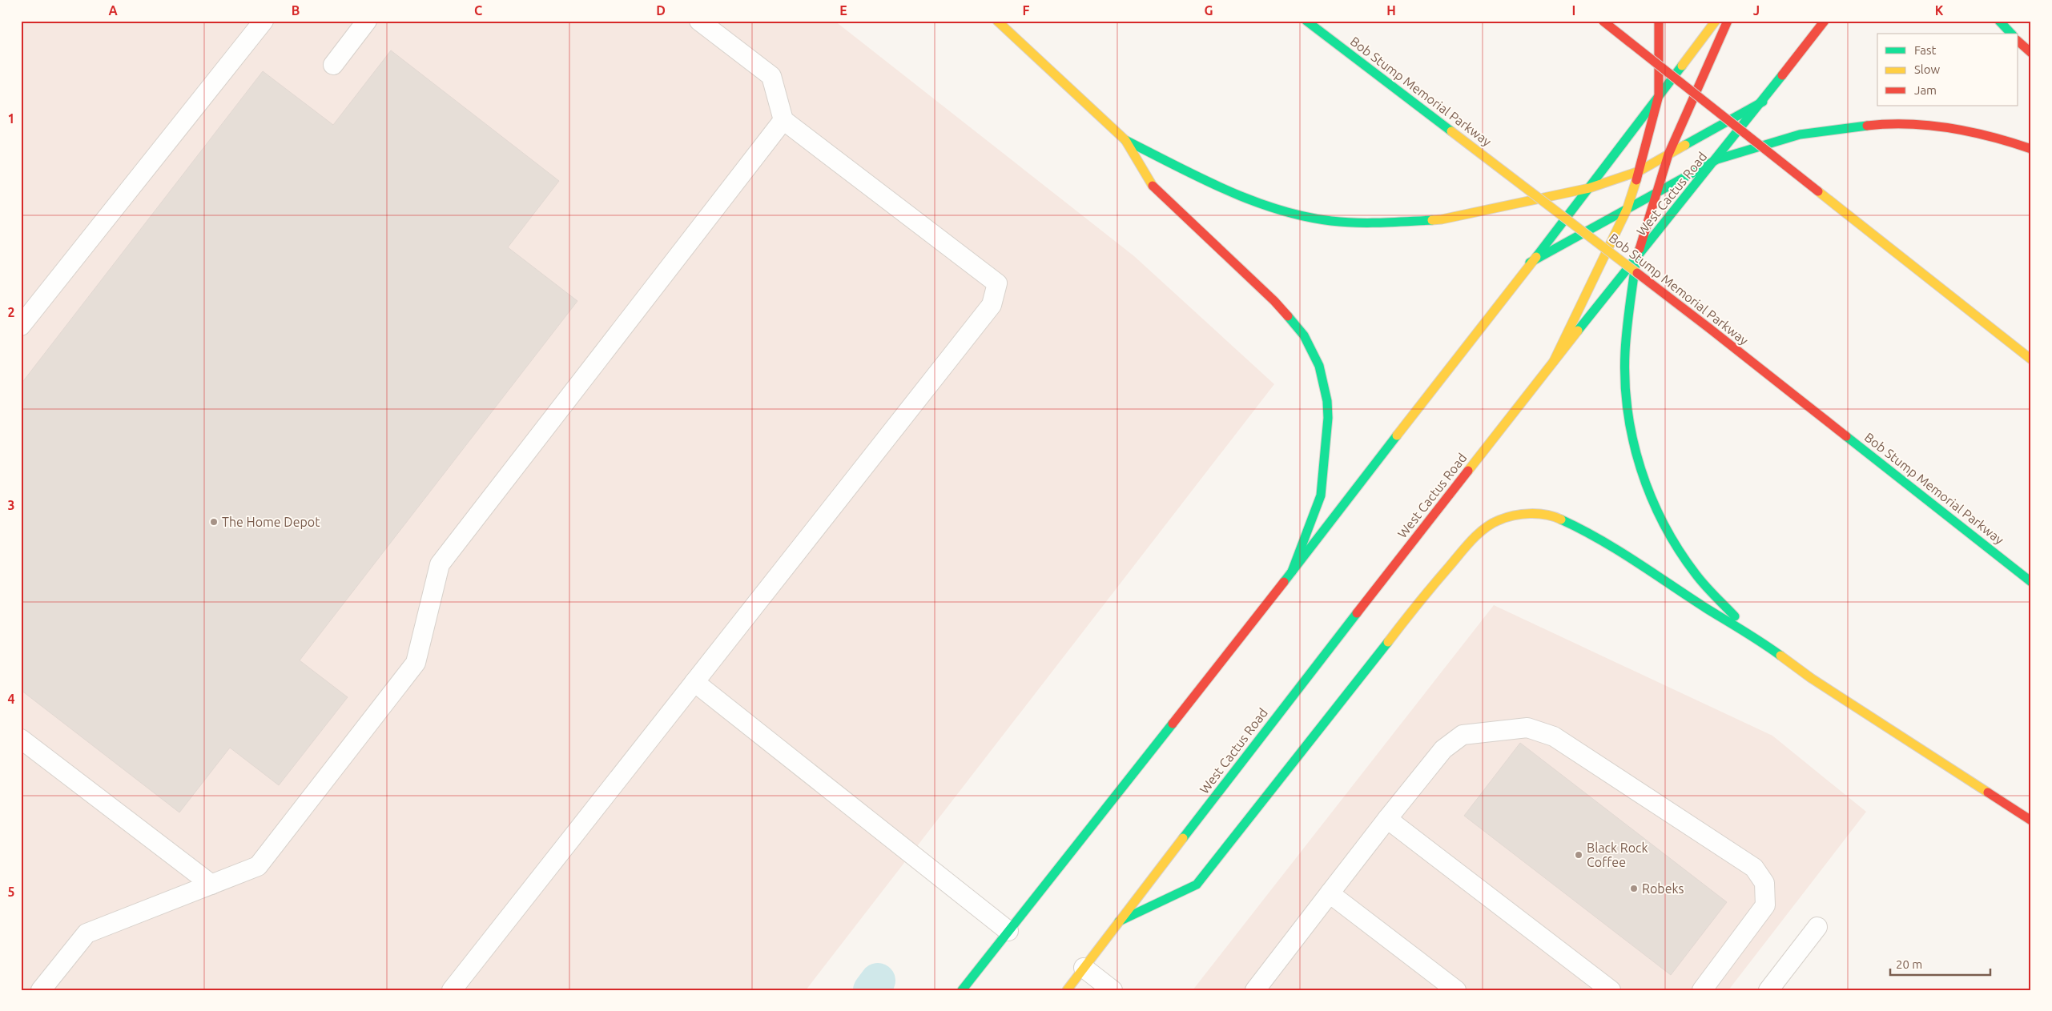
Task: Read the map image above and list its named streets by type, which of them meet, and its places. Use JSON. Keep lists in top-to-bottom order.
{
  "streets": {
    "main road": ["Bob Stump Memorial Parkway", "West Cactus Road"]
  },
  "places": ["The Home Depot", "Black Rock Coffee", "Robeks"],
  "legend": ["Fast", "Slow", "Jam"],
  "scale_bar": "20 m",
  "grid": {
    "columns": [
      "A",
      "B",
      "C",
      "D",
      "E",
      "F",
      "G",
      "H",
      "I",
      "J",
      "K"
    ],
    "rows": [
      "1",
      "2",
      "3",
      "4",
      "5"
    ]
  }
}
